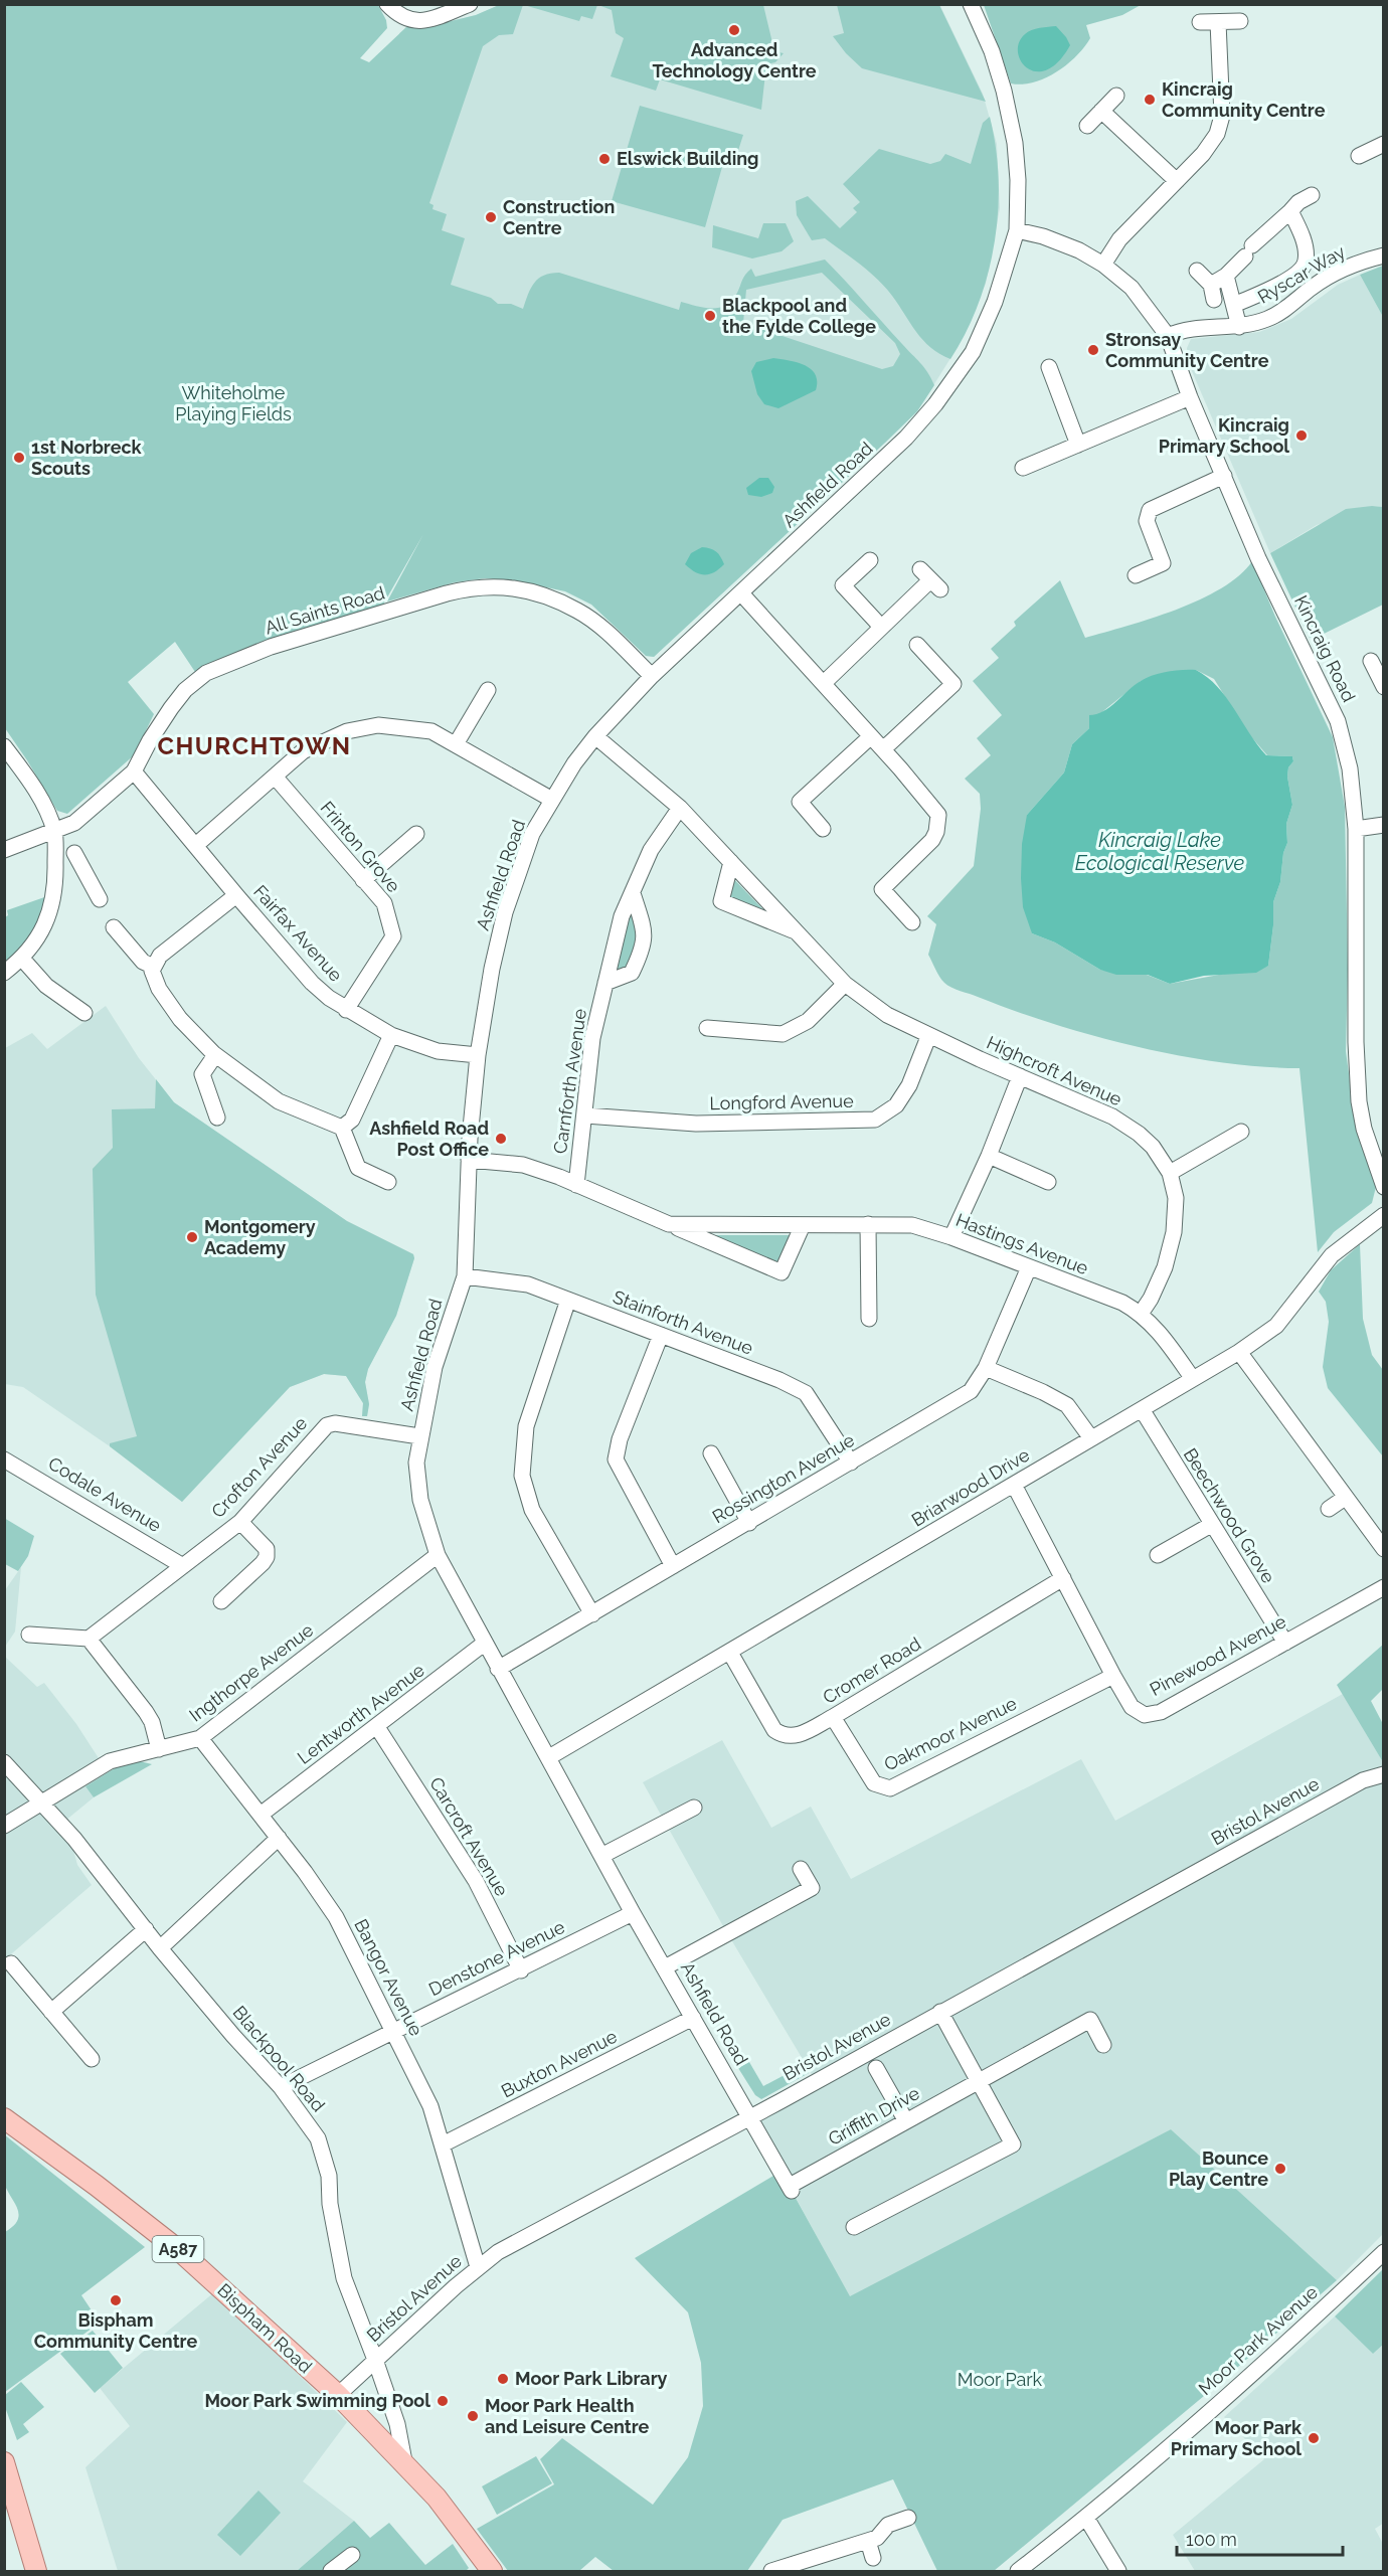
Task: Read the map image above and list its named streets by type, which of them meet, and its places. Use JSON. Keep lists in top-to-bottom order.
{
  "streets": {
    "main road": ["A587", "Bispham Road"],
    "street": [
      "Ryscar Way",
      "Ashfield Road",
      "All Saints Road",
      "Kincraig Road",
      "Frinton Grove",
      "Fairfax Avenue",
      "Highcroft Avenue",
      "Carnforth Avenue",
      "Longford Avenue",
      "Hastings Avenue",
      "Stainforth Avenue",
      "Crofton Avenue",
      "Rossington Avenue",
      "Briarwood Drive",
      "Codale Avenue",
      "Beechwood Grove",
      "Pinewood Avenue",
      "Cromer Road",
      "Ingthorpe Avenue",
      "Lentworth Avenue",
      "Oakmoor Avenue",
      "Bristol Avenue",
      "Carcroft Avenue",
      "Denstone Avenue",
      "Bangor Avenue",
      "Blackpool Road",
      "Buxton Avenue",
      "Griffith Drive",
      "Moor Park Avenue"
    ]
  },
  "crossings": [
    ["Ryscar Way", "Kincraig Road"],
    ["Ashfield Road", "All Saints Road"],
    ["Ashfield Road", "Kincraig Road"],
    ["Ashfield Road", "Fairfax Avenue"],
    ["Ashfield Road", "Highcroft Avenue"],
    ["Ashfield Road", "Hastings Avenue"],
    ["Ashfield Road", "Stainforth Avenue"],
    ["Ashfield Road", "Crofton Avenue"],
    ["Ashfield Road", "Rossington Avenue"],
    ["Ashfield Road", "Briarwood Drive"],
    ["Ashfield Road", "Ingthorpe Avenue"],
    ["Ashfield Road", "Lentworth Avenue"],
    ["Ashfield Road", "Bristol Avenue"],
    ["Ashfield Road", "Denstone Avenue"],
    ["Ashfield Road", "Buxton Avenue"],
    ["Ashfield Road", "Griffith Drive"],
    ["All Saints Road", "Fairfax Avenue"],
    ["Frinton Grove", "Fairfax Avenue"],
    ["Highcroft Avenue", "Carnforth Avenue"],
    ["Highcroft Avenue", "Longford Avenue"],
    ["Highcroft Avenue", "Hastings Avenue"],
    ["Carnforth Avenue", "Longford Avenue"],
    ["Carnforth Avenue", "Hastings Avenue"],
    ["Hastings Avenue", "Rossington Avenue"],
    ["Hastings Avenue", "Briarwood Drive"],
    ["Stainforth Avenue", "Rossington Avenue"],
    ["Crofton Avenue", "Codale Avenue"],
    ["Briarwood Drive", "Beechwood Grove"],
    ["Briarwood Drive", "Pinewood Avenue"],
    ["Briarwood Drive", "Cromer Road"],
    ["Beechwood Grove", "Pinewood Avenue"],
    ["Pinewood Avenue", "Cromer Road"],
    ["Pinewood Avenue", "Oakmoor Avenue"],
    ["Cromer Road", "Oakmoor Avenue"],
    ["Ingthorpe Avenue", "Bangor Avenue"],
    ["Ingthorpe Avenue", "Blackpool Road"],
    ["Lentworth Avenue", "Carcroft Avenue"],
    ["Lentworth Avenue", "Bangor Avenue"],
    ["Bristol Avenue", "Bangor Avenue"],
    ["Bristol Avenue", "Blackpool Road"],
    ["Bristol Avenue", "Bispham Road"],
    ["Carcroft Avenue", "Denstone Avenue"],
    ["Denstone Avenue", "Bangor Avenue"],
    ["Denstone Avenue", "Blackpool Road"],
    ["Bangor Avenue", "Buxton Avenue"],
    ["Blackpool Road", "Bispham Road"]
  ],
  "districts": ["CHURCHTOWN"],
  "water": ["Kincraig Lake Ecological Reserve"],
  "parks": ["Whiteholme Playing Fields", "Moor Park"],
  "places": [
    "Advanced Technology Centre",
    "Kincraig Community Centre",
    "Elswick Building",
    "Construction Centre",
    "Blackpool and the Fylde College",
    "Stronsay Community Centre",
    "Kincraig Primary School",
    "1st Norbreck Scouts",
    "Ashfield Road Post Office",
    "Montgomery Academy",
    "Bounce Play Centre",
    "Bispham Community Centre",
    "Moor Park Library",
    "Moor Park Swimming Pool",
    "Moor Park Health and Leisure Centre",
    "Moor Park Primary School"
  ],
  "scale_bar": "100 m"
}
